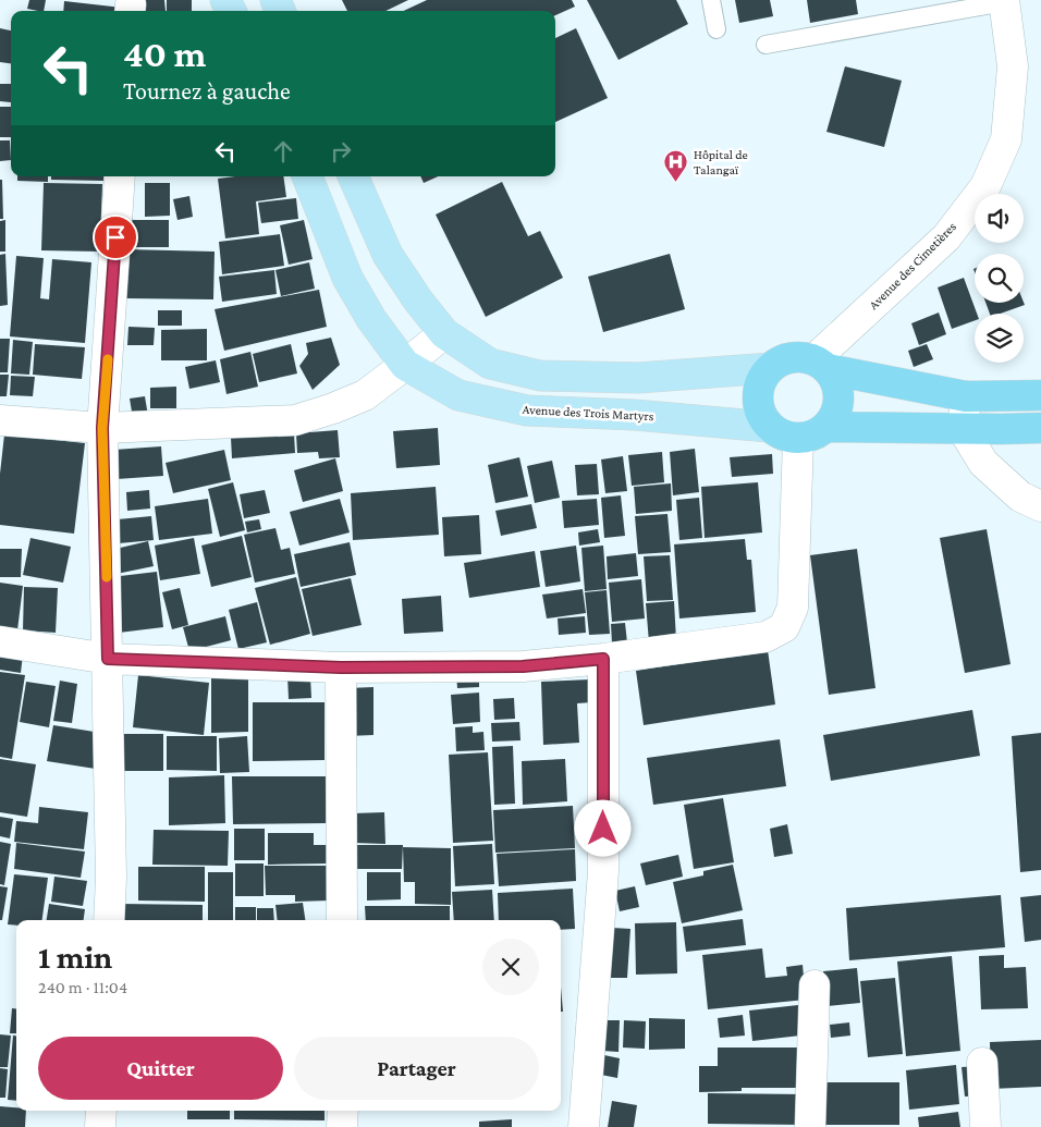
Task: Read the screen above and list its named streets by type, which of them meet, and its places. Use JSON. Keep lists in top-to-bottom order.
{
  "streets": {
    "main road": ["Avenue des Trois Martyrs"],
    "street": ["Avenue des Cimetières"]
  },
  "crossings": [
    ["Avenue des Cimetières", "Avenue des Trois Martyrs"]
  ],
  "places": {
    "hospital": ["Hôpital de Talangaï"]
  },
  "page": {
    "turn": ["40 m", "Tournez à gauche"],
    "heading": ["1 min", "240 m · 11:04"],
    "buttons": ["Quitter", "Partager"]
  }
}
